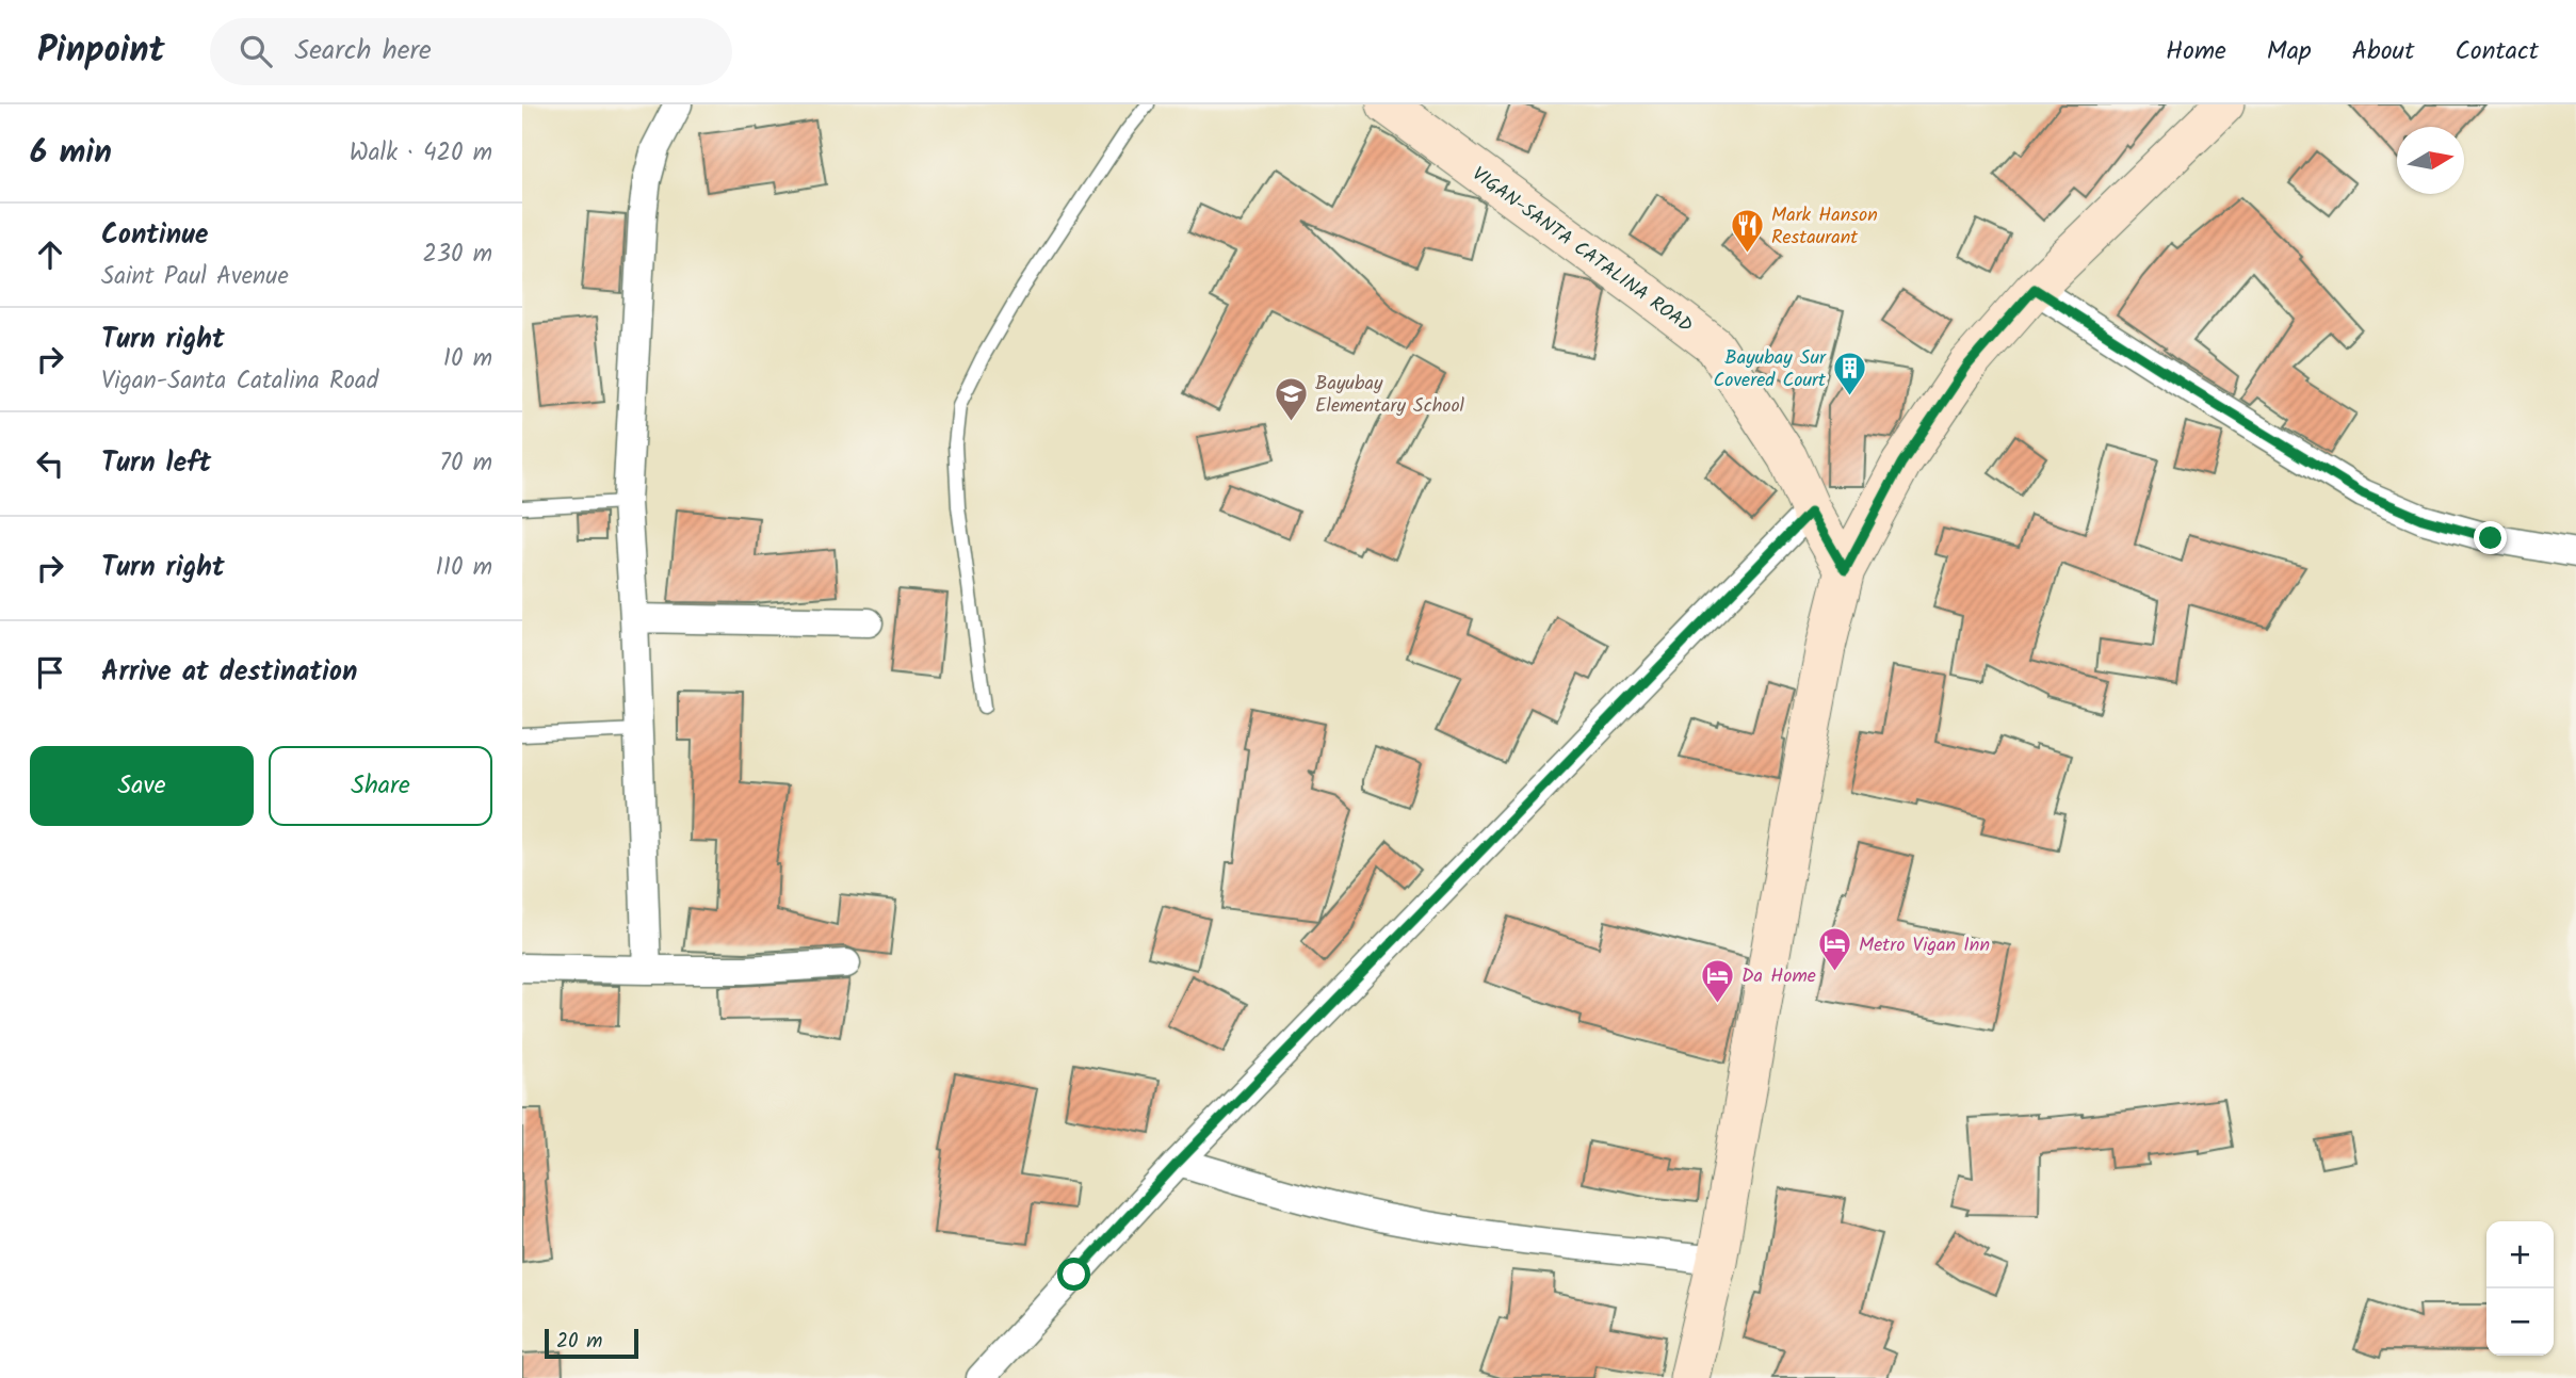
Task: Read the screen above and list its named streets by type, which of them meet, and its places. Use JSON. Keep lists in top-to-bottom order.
{
  "streets": {
    "main road": ["VIGAN-SANTA CATALINA ROAD"]
  },
  "places": {
    "restaurant": ["Mark Hanson Restaurant"],
    "building": ["Bayubay Sur Covered Court"],
    "school or university": ["Bayubay Elementary School"],
    "hotel": ["Metro Vigan Inn", "Da Home"]
  },
  "scale_bar": "20 m",
  "north": "right",
  "page": {
    "header": "Pinpoint",
    "search": "Search here",
    "nav": [
      "Home",
      "Map",
      "About",
      "Contact"
    ],
    "heading": ["6 min", "Walk · 420 m"],
    "list": [
      ["Continue", "Saint Paul Avenue", "230 m"],
      ["Turn right", "Vigan-Santa Catalina Road", "10 m"],
      ["Turn left", "70 m"],
      ["Turn right", "110 m"],
      "Arrive at destination"
    ],
    "buttons": ["Save", "Share"],
    "map_buttons": ["+", "−"],
    "scale": "20 m"
  }
}
